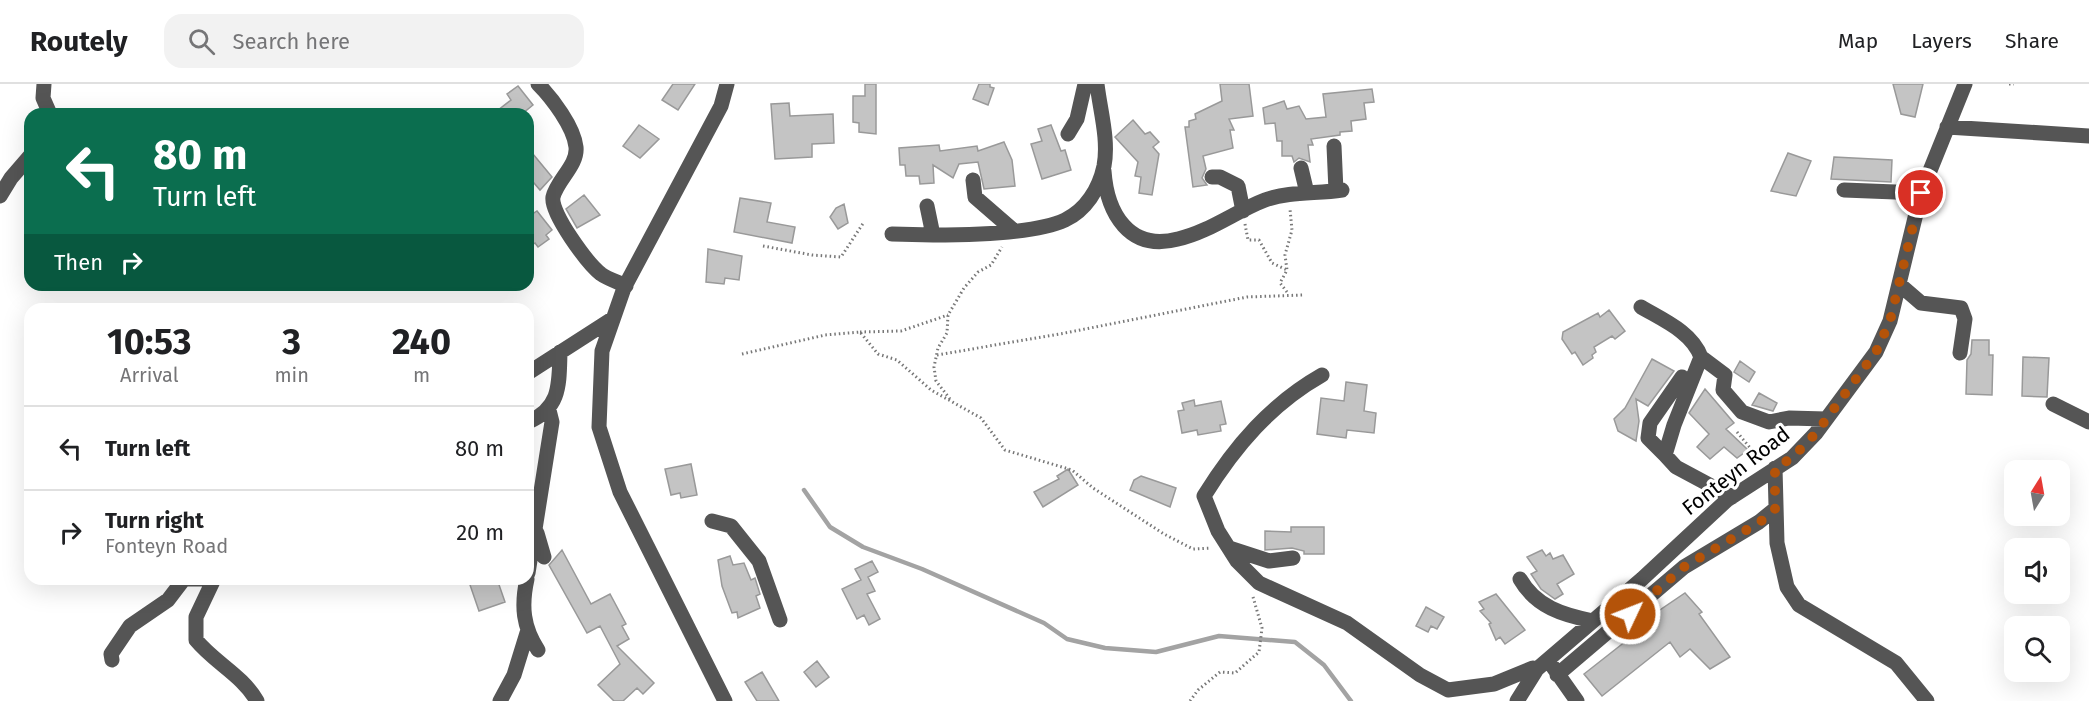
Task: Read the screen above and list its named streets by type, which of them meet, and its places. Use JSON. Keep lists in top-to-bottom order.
{
  "streets": {
    "street": ["Fonteyn Road"]
  },
  "north": "top",
  "page": {
    "header": "Routely",
    "search": "Search here",
    "nav": ["Map", "Layers", "Share"],
    "turn": ["80 m", "Turn left"],
    "then": "Then",
    "eta": [
      "10:53",
      "Arrival",
      "3",
      "min",
      "240",
      "m"
    ],
    "list": [
      {
        "name": "Turn left",
        "value": "80 m"
      },
      {
        "name": "Turn right",
        "note": "Fonteyn Road",
        "value": "20 m"
      }
    ]
  }
}
